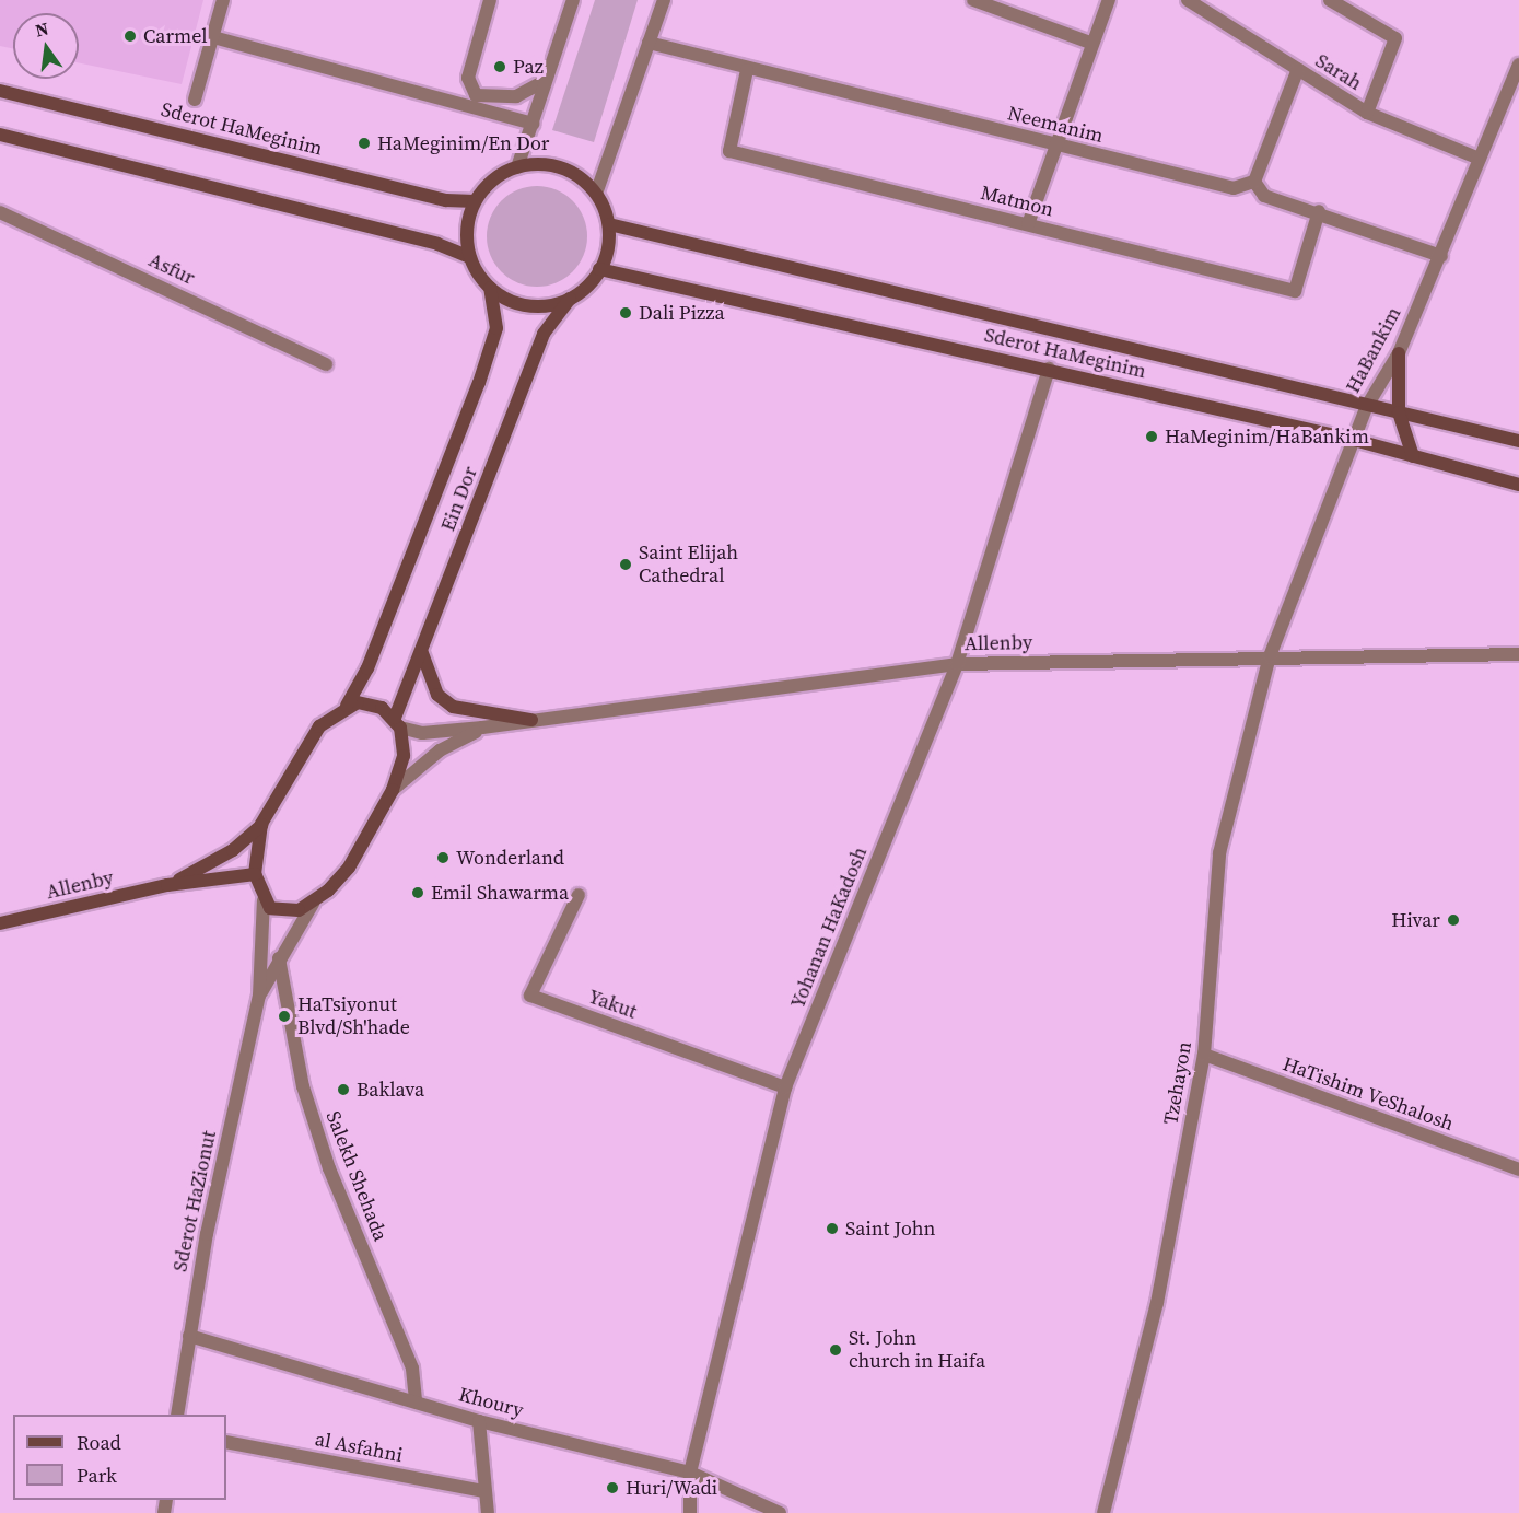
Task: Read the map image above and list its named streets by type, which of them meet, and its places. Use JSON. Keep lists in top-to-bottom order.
{
  "streets": {
    "street": [
      "Sarah",
      "Neemanim",
      "Sderot HaMeginim",
      "Matmon",
      "Asfur",
      "HaBankim",
      "Ein Dor",
      "Allenby",
      "Yohanan HaKadosh",
      "Yakut",
      "Tzehayon",
      "HaTishim VeShalosh",
      "Salekh Shehada",
      "Sderot HaZionut",
      "Khoury",
      "al Asfahni"
    ]
  },
  "crossings": [
    ["Sarah", "HaBankim"],
    ["Neemanim", "Matmon"],
    ["Sderot HaMeginim", "HaBankim"],
    ["Sderot HaMeginim", "Ein Dor"],
    ["Sderot HaMeginim", "Yohanan HaKadosh"],
    ["HaBankim", "Allenby"],
    ["HaBankim", "Tzehayon"],
    ["Ein Dor", "Allenby"],
    ["Allenby", "Yohanan HaKadosh"],
    ["Allenby", "Tzehayon"],
    ["Yohanan HaKadosh", "Yakut"],
    ["Yohanan HaKadosh", "Khoury"],
    ["Tzehayon", "HaTishim VeShalosh"],
    ["Salekh Shehada", "Sderot HaZionut"],
    ["Salekh Shehada", "Khoury"],
    ["Sderot HaZionut", "Khoury"]
  ],
  "places": [
    "Carmel",
    "Paz",
    "HaMeginim/En Dor",
    "Dali Pizza",
    "HaMeginim/HaBankim",
    "Saint Elijah Cathedral",
    "Wonderland",
    "Emil Shawarma",
    "Hivar",
    "HaTsiyonut Blvd/Sh'hade",
    "Baklava",
    "Saint John",
    "St. John church in Haifa",
    "Huri/Wadi"
  ],
  "legend": ["Road", "Park"],
  "north": "top"
}
